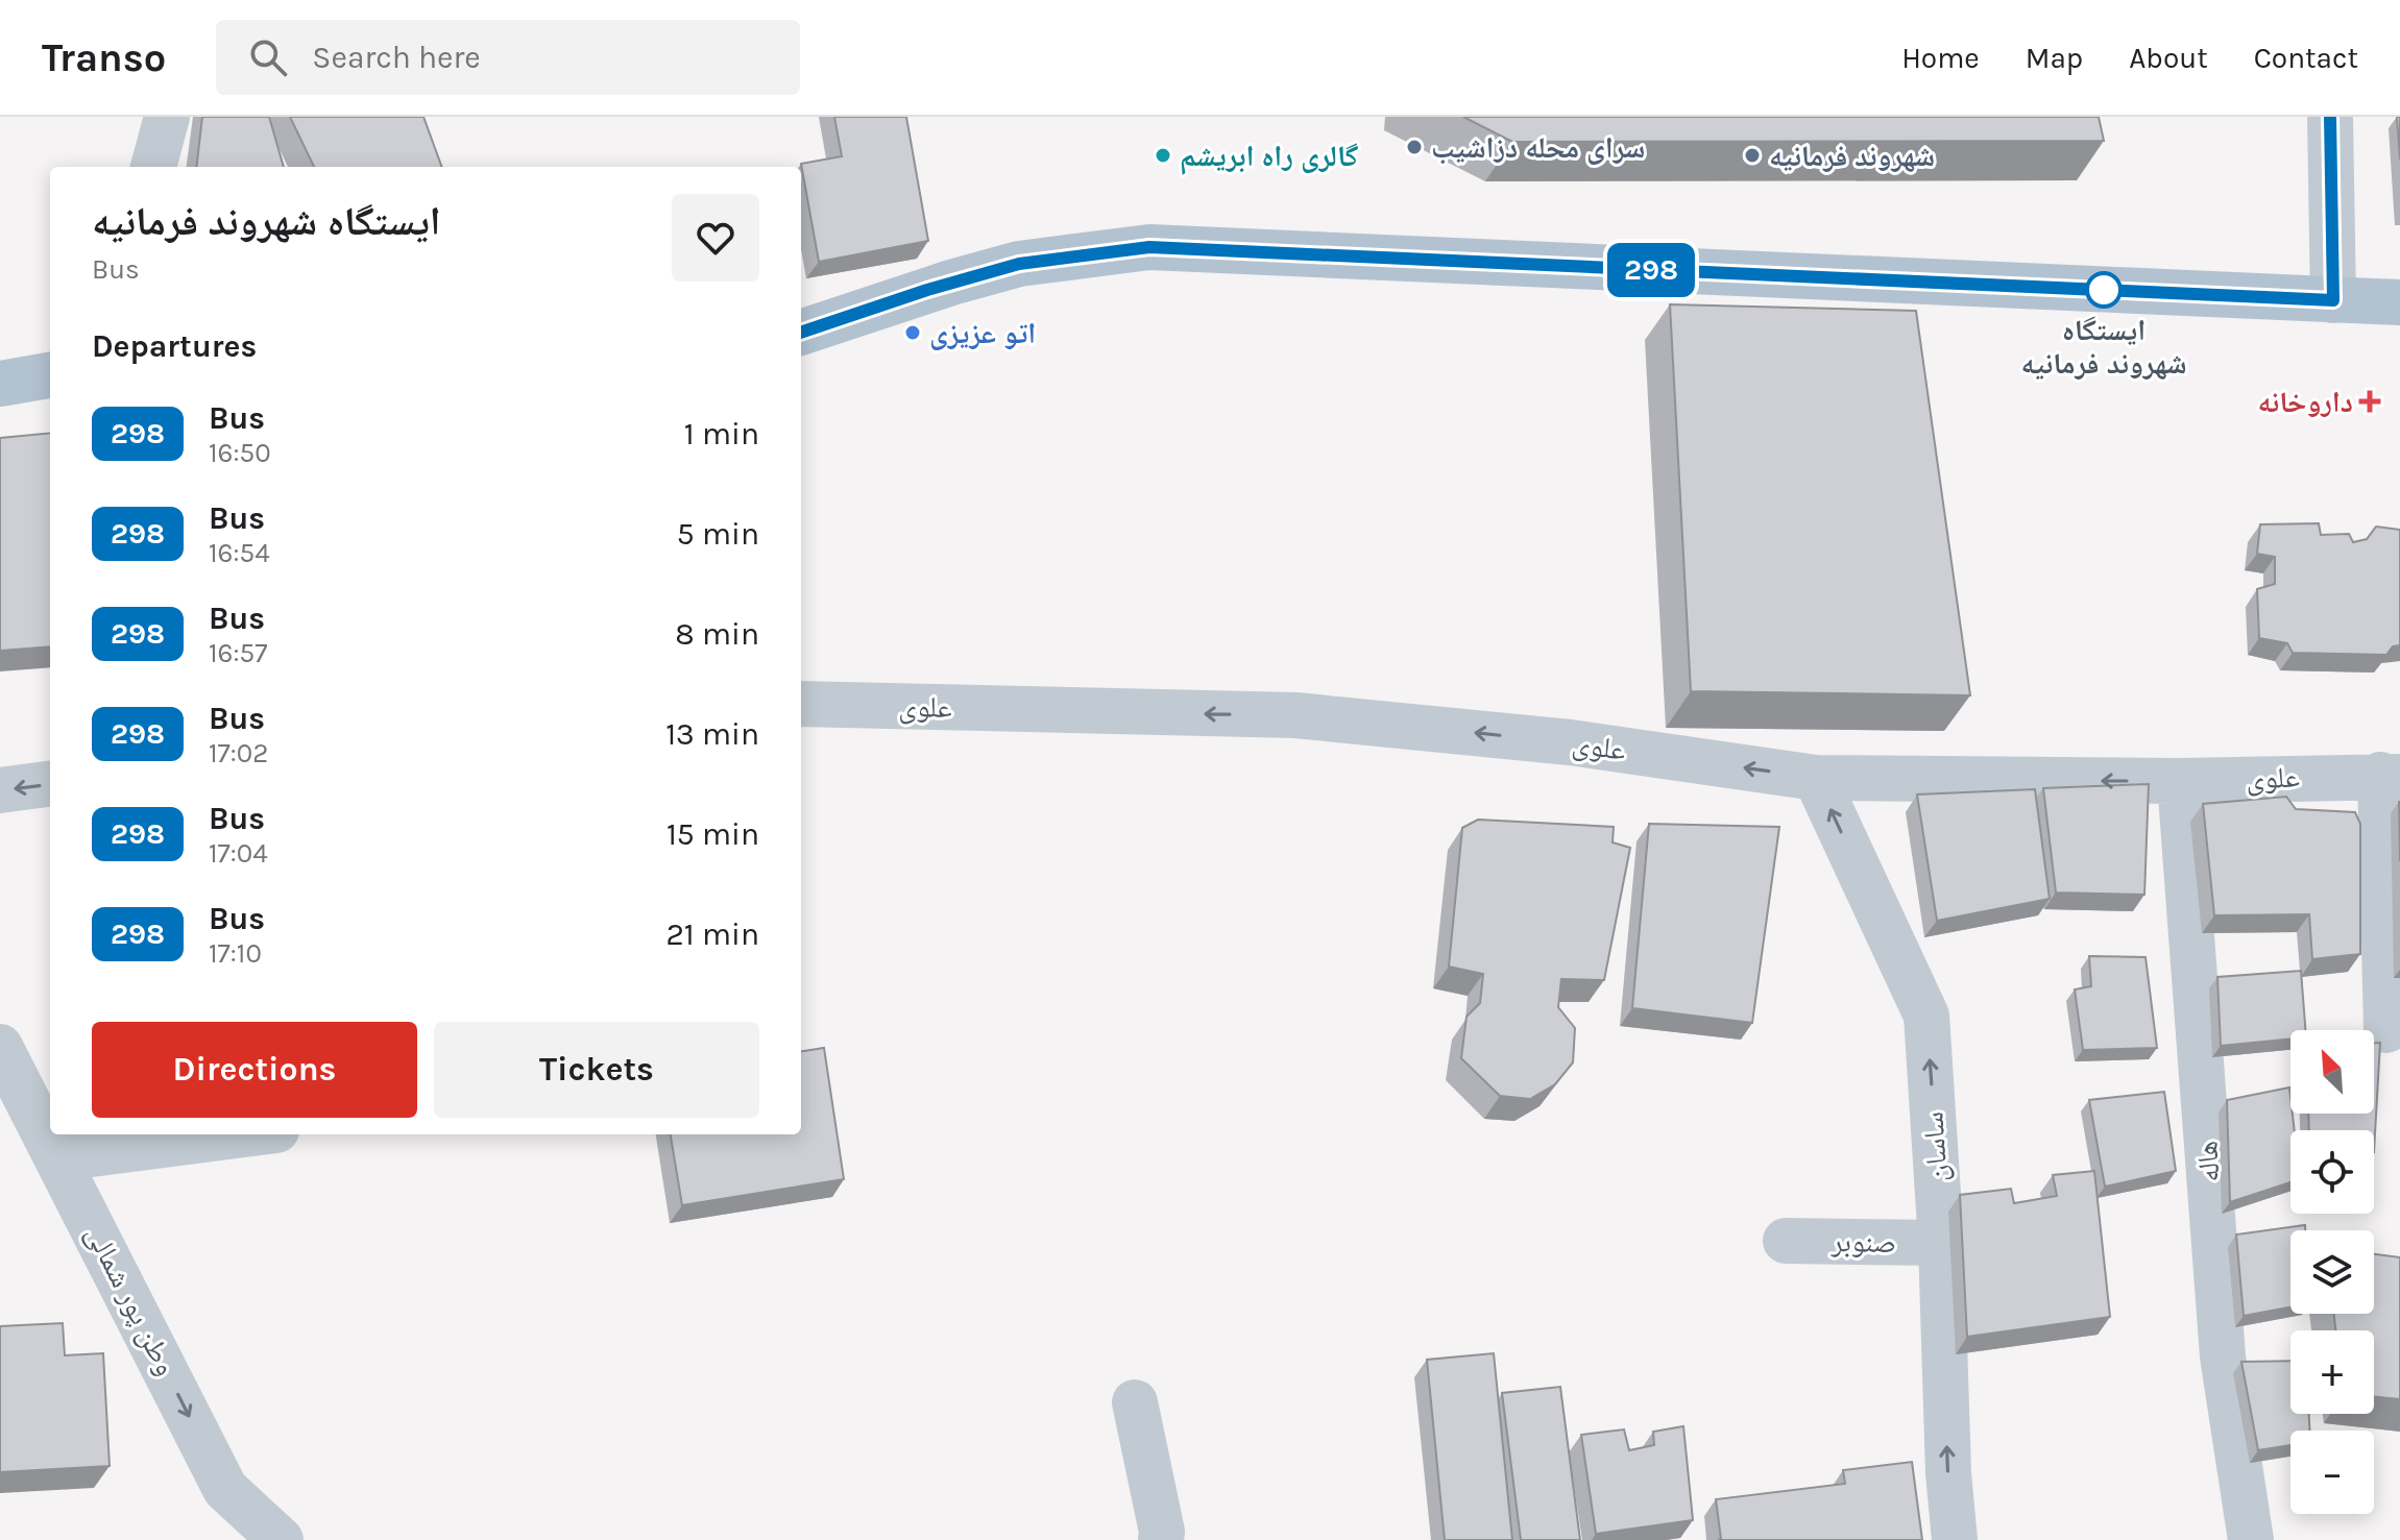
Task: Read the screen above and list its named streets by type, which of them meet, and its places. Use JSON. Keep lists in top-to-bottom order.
{
  "streets": {
    "street": [
      "علوی",
      "ساسان",
      "هاله",
      "صنوبر",
      "وطن پور شمالی"
    ]
  },
  "crossings": [
    ["علوی", "ساسان"],
    ["علوی", "هاله"],
    ["ساسان", "صنوبر"]
  ],
  "one_way": ["علوی", "ساسان", "وطن پور شمالی"],
  "places": {
    "other": [
      "سرای محله دزاشیب",
      "گالری راه ابریشم",
      "شهروند فرمانیه",
      "ایستگاه شهروند فرمانیه",
      "اتو عزیزی"
    ],
    "health": ["داروخانه"]
  },
  "lines": ["bus line 298"],
  "north": "top left",
  "page": {
    "header": "Transo",
    "search": "Search here",
    "nav": [
      "Home",
      "Map",
      "About",
      "Contact"
    ],
    "on_map": "298",
    "heading": [
      ["ایستگاه شهروند فرمانیه", "Bus"],
      "Departures"
    ],
    "list": [
      {
        "mark": "298",
        "name": "Bus",
        "note": "16:50",
        "value": "1 min"
      },
      {
        "mark": "298",
        "name": "Bus",
        "note": "16:54",
        "value": "5 min"
      },
      {
        "mark": "298",
        "name": "Bus",
        "note": "16:57",
        "value": "8 min"
      },
      {
        "mark": "298",
        "name": "Bus",
        "note": "17:02",
        "value": "13 min"
      },
      {
        "mark": "298",
        "name": "Bus",
        "note": "17:04",
        "value": "15 min"
      },
      {
        "mark": "298",
        "name": "Bus",
        "note": "17:10",
        "value": "21 min"
      }
    ],
    "buttons": ["Directions", "Tickets"],
    "map_buttons": ["+", "−"]
  }
}
